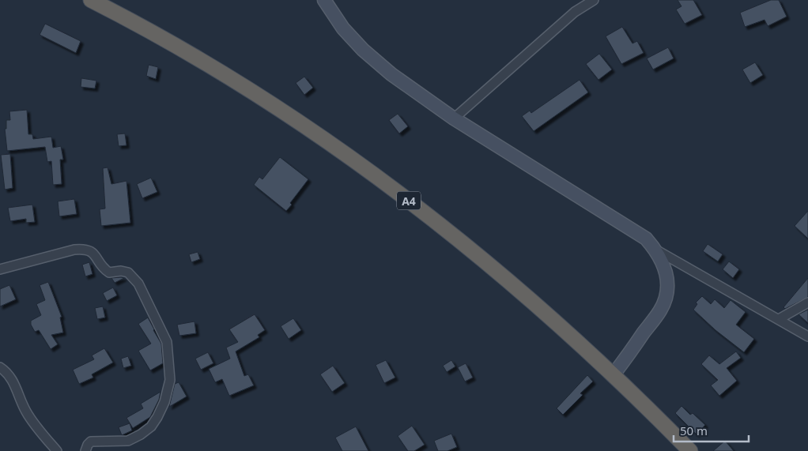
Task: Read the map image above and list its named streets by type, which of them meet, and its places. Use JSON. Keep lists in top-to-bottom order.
{
  "streets": {
    "highway": ["A4"]
  },
  "scale_bar": "50 m"
}
